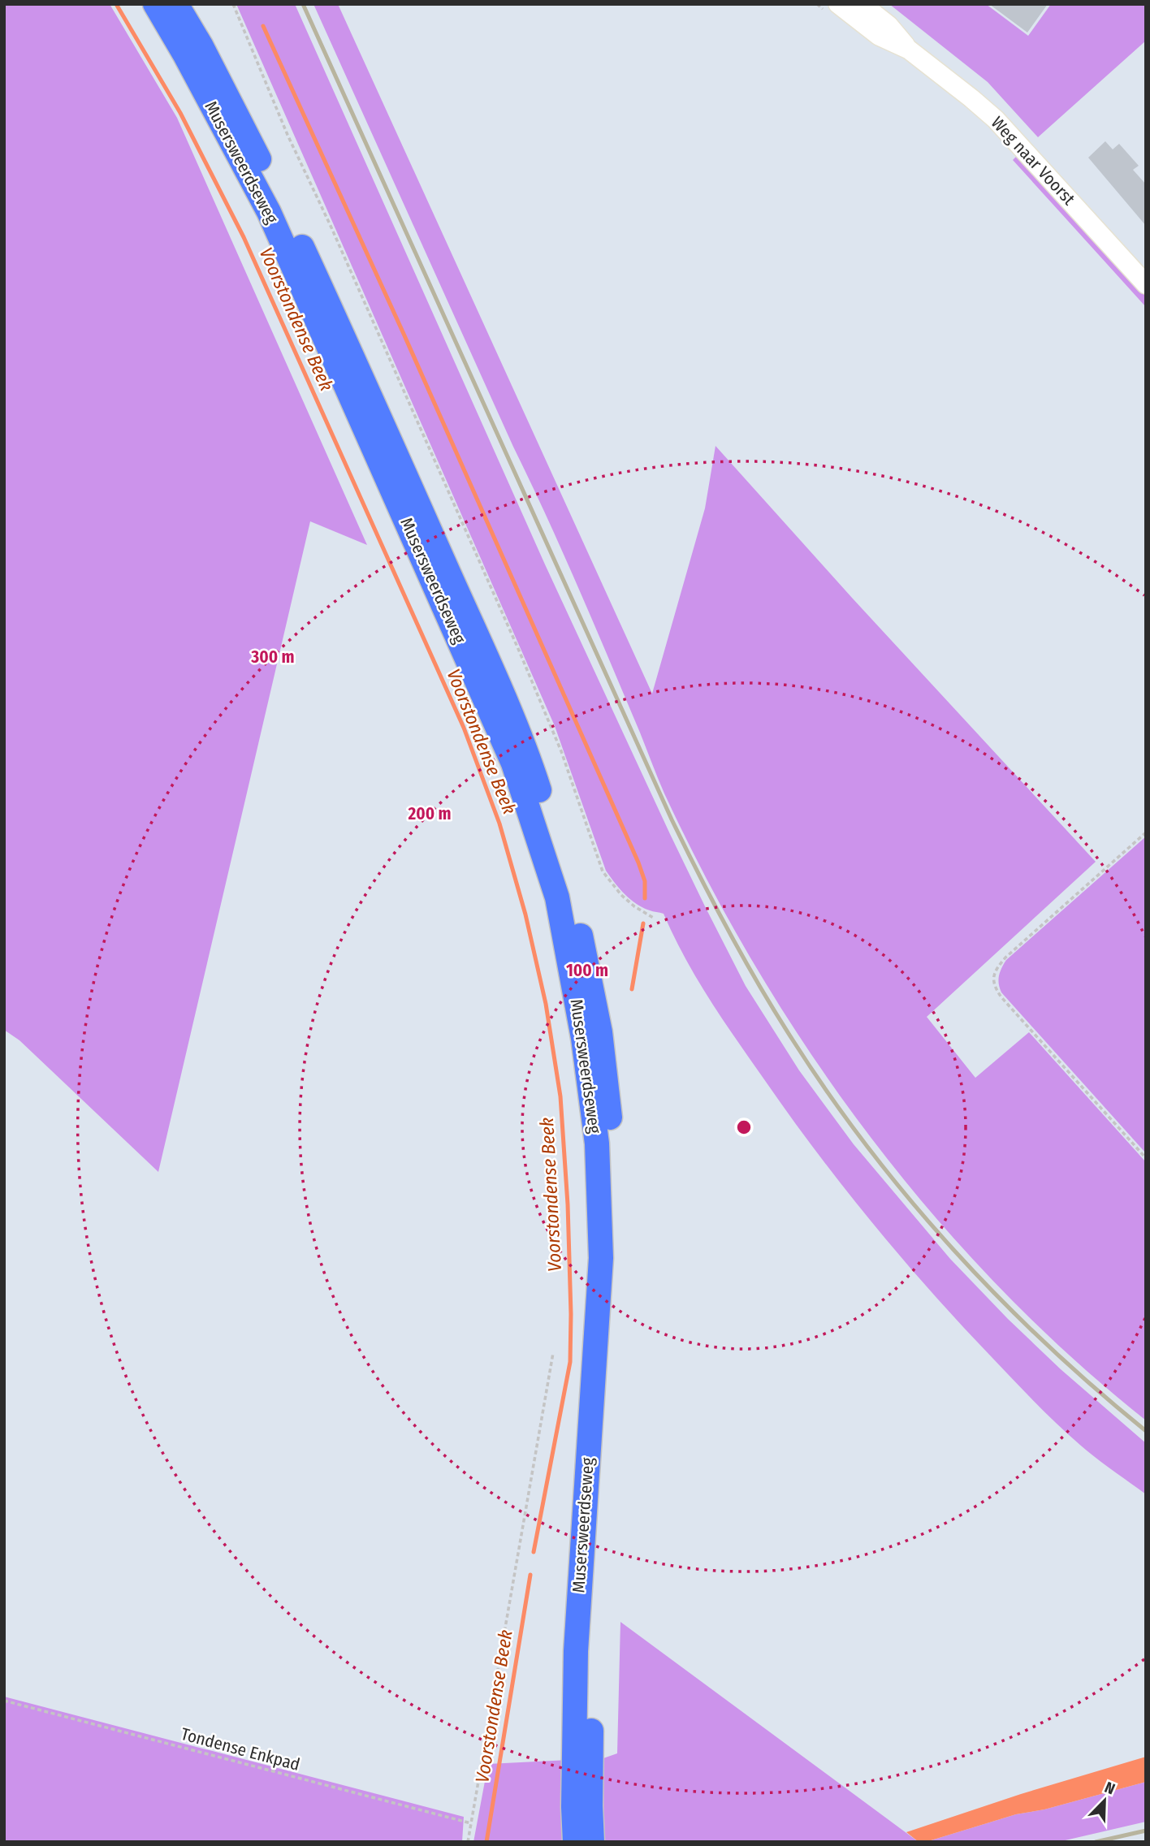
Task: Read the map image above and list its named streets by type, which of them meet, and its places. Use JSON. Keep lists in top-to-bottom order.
{
  "streets": {
    "main road": ["Musersweerdseweg"],
    "street": ["Weg naar Voorst"],
    "path": ["Tondense Enkpad"]
  },
  "water": ["Voorstondense Beek"],
  "north": "top right",
  "rings": ["300 m", "200 m", "100 m"]
}
